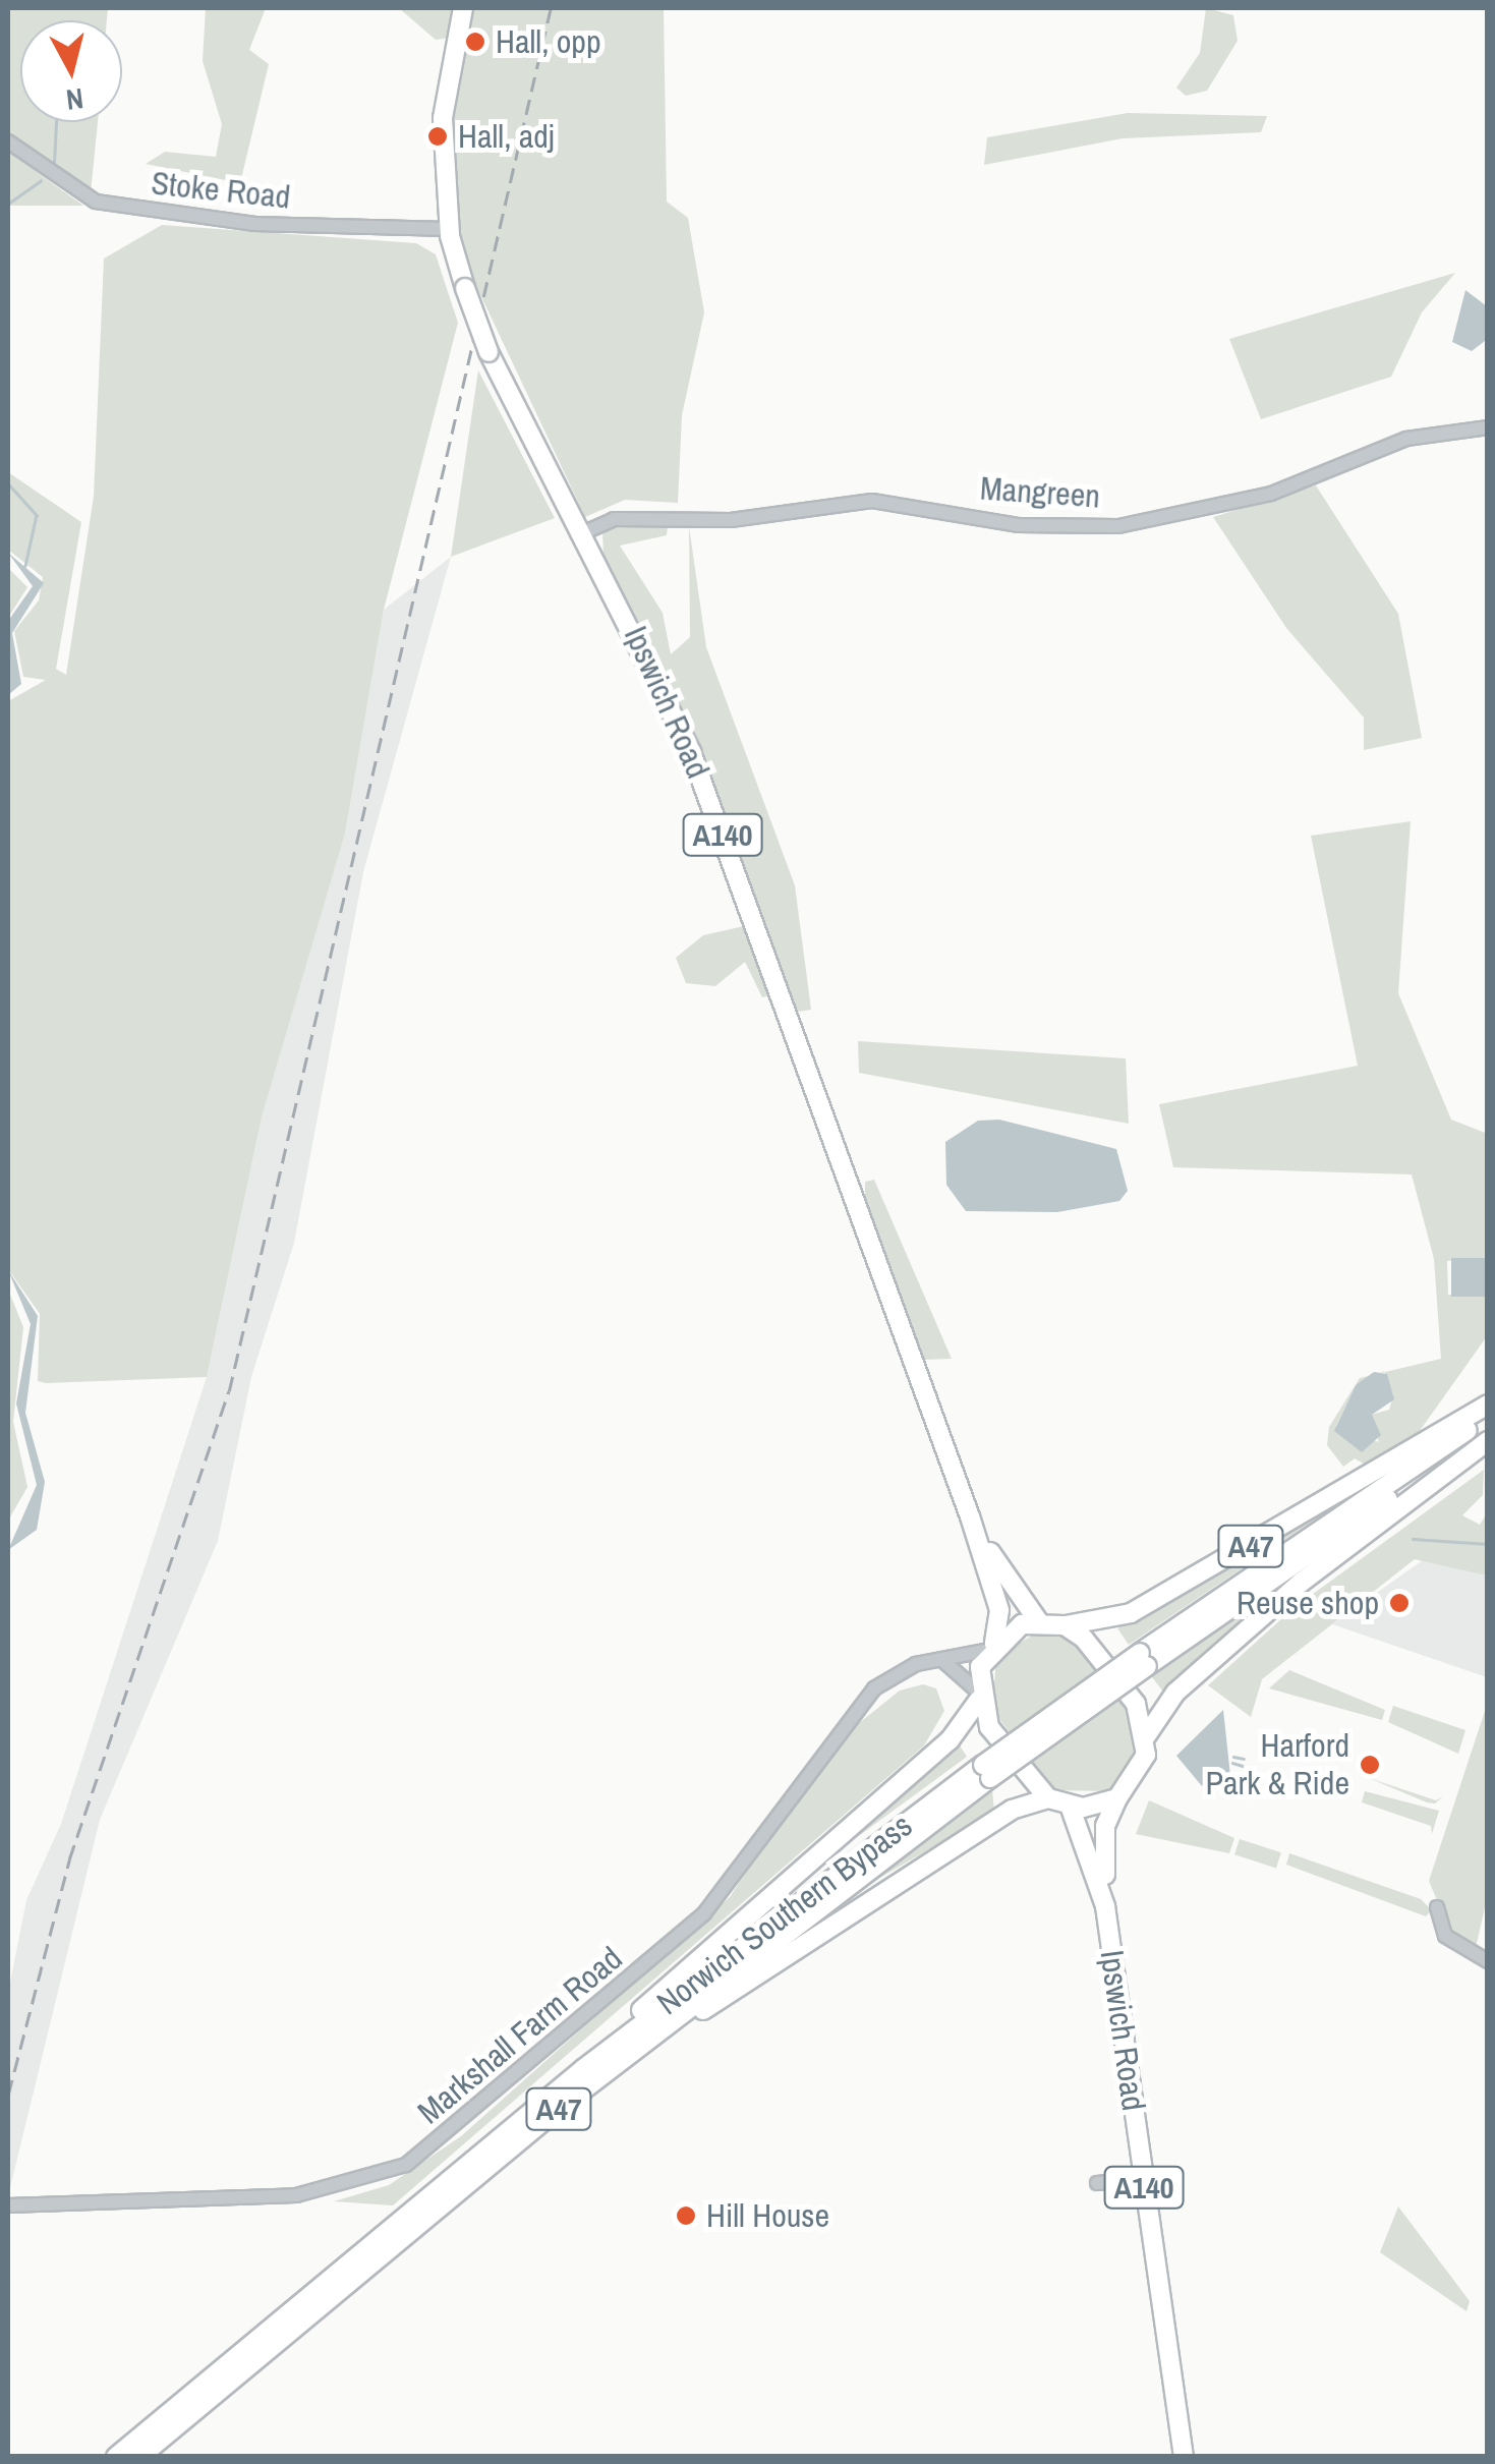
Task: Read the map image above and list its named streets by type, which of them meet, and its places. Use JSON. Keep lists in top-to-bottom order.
{
  "streets": {
    "highway": [
      "Ipswich Road",
      "A140",
      "A47",
      "Norwich Southern Bypass"
    ],
    "street": ["Stoke Road", "Mangreen", "Markshall Farm Road"]
  },
  "crossings": [
    ["Stoke Road", "Ipswich Road"],
    ["Mangreen", "Ipswich Road"],
    ["Ipswich Road", "A47"],
    ["Ipswich Road", "Markshall Farm Road"],
    ["A47", "Norwich Southern Bypass"],
    ["A47", "Markshall Farm Road"]
  ],
  "places": [
    "Hall, opp",
    "Hall, adj",
    "Reuse shop",
    "Harford Park & Ride",
    "Hill House"
  ],
  "north": "bottom"
}
